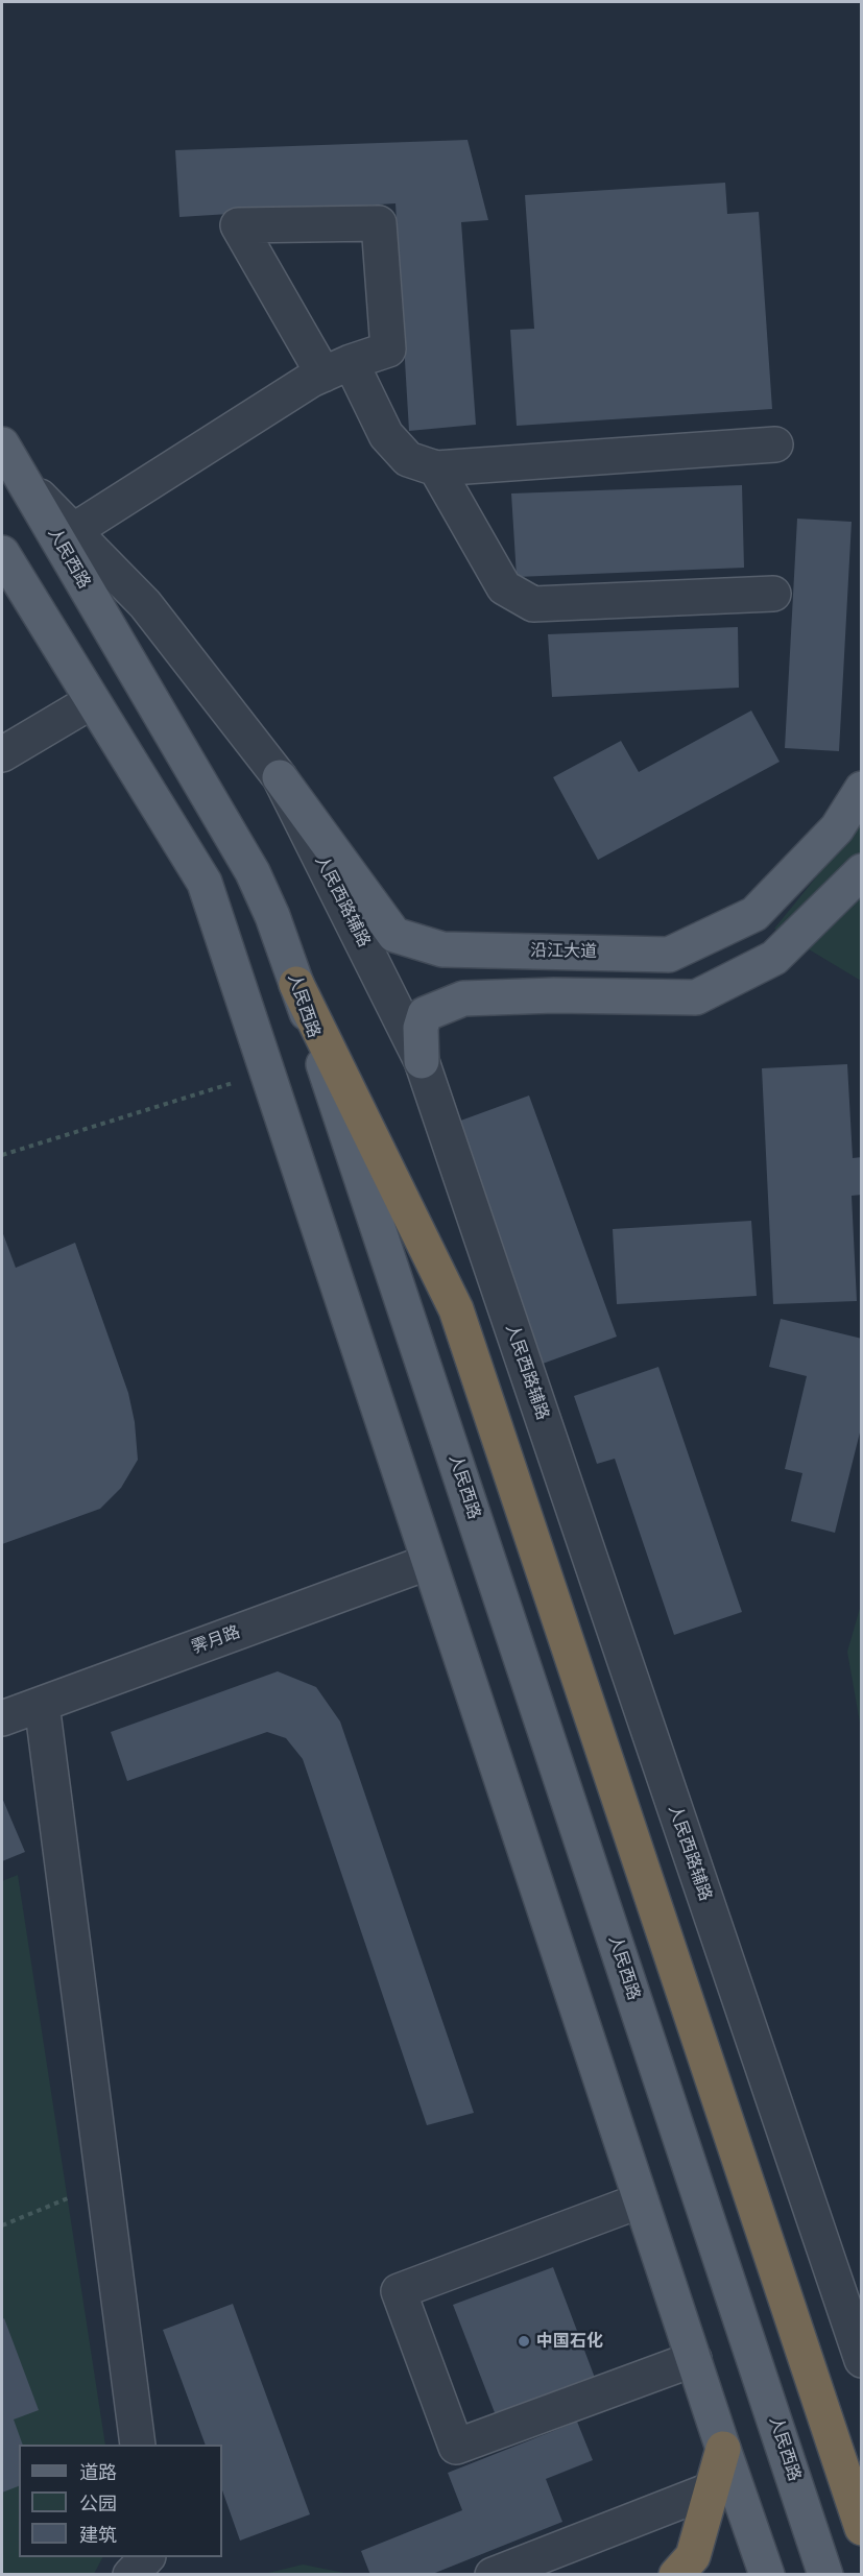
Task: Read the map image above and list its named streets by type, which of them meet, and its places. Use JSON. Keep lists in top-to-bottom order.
{
  "streets": {
    "main road": ["人民西路", "沿江大道"],
    "street": ["人民西路辅路", "霁月路"]
  },
  "crossings": [
    ["人民西路", "人民西路辅路"],
    ["人民西路辅路", "沿江大道"]
  ],
  "places": ["中国石化"],
  "legend": ["道路", "公园", "建筑"]
}
